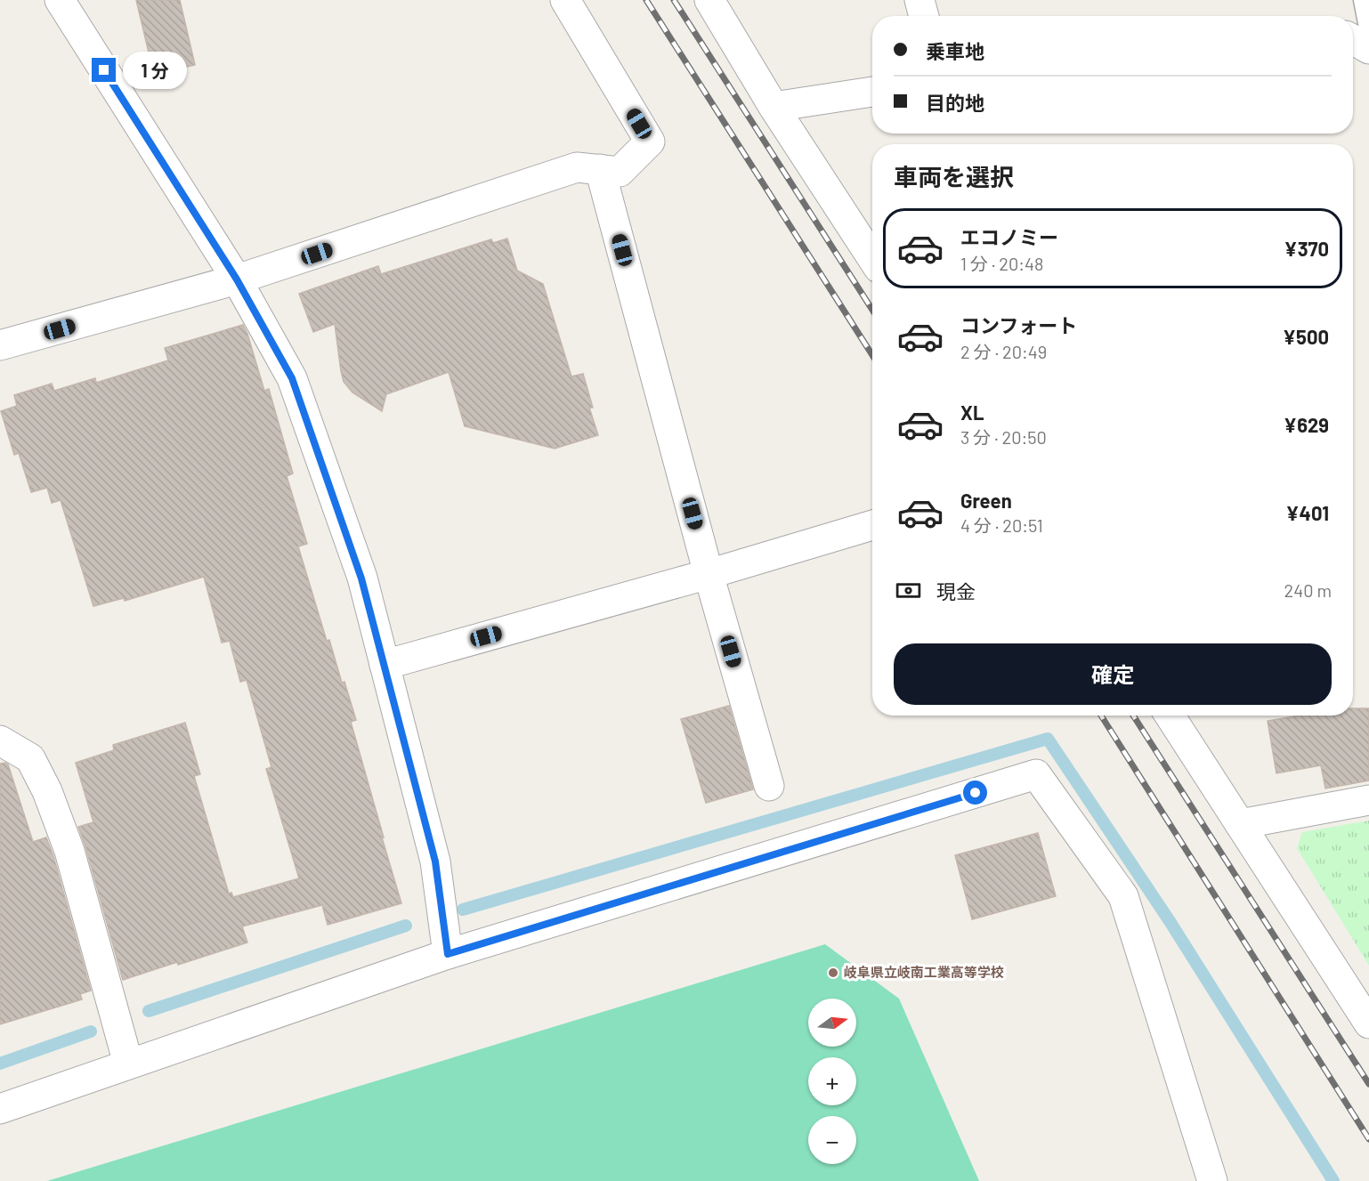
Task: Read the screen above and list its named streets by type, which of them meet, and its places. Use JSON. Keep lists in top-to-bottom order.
{
  "places": ["岐阜県立岐南工業高等学校"],
  "north": "right",
  "page": {
    "banner": ["乗車地", "目的地"],
    "bubble": "1 分",
    "heading": "車両を選択",
    "list": [
      {
        "name": "エコノミー",
        "note": "1 分 · 20:48",
        "value": "¥370"
      },
      {
        "name": "コンフォート",
        "note": "2 分 · 20:49",
        "value": "¥500"
      },
      {
        "name": "XL",
        "note": "3 分 · 20:50",
        "value": "¥629"
      },
      {
        "name": "Green",
        "note": "4 分 · 20:51",
        "value": "¥401"
      }
    ],
    "pay": ["現金", "240 m"],
    "buttons": "確定",
    "map_buttons": ["+", "−"]
  }
}
